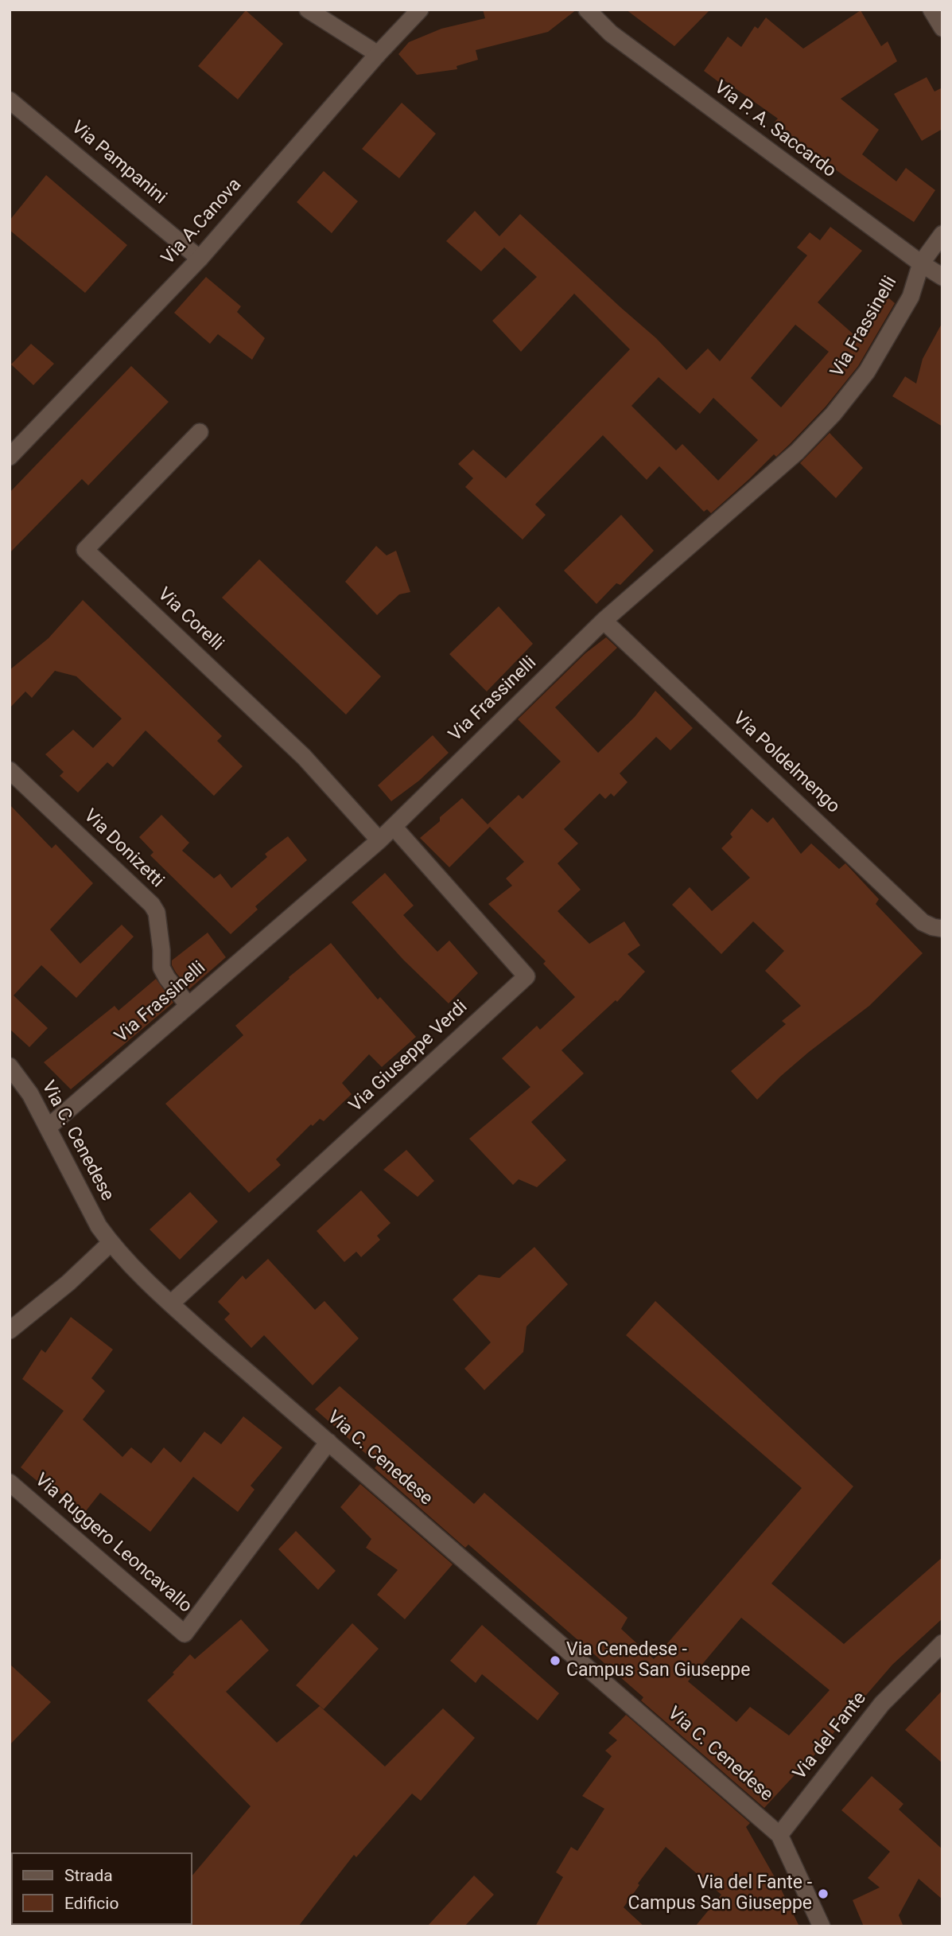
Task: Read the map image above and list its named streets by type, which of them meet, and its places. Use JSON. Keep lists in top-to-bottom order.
{
  "streets": {
    "street": [
      "Via P. A. Saccardo",
      "Via Pampanini",
      "Via A.Canova",
      "Via Frassinelli",
      "Via Corelli",
      "Via Poldelmengo",
      "Via Donizetti",
      "Via Giuseppe Verdi",
      "Via C. Cenedese",
      "Via Ruggero Leoncavallo",
      "Via del Fante"
    ]
  },
  "crossings": [
    ["Via P. A. Saccardo", "Via Frassinelli"],
    ["Via Pampanini", "Via A.Canova"],
    ["Via Frassinelli", "Via Corelli"],
    ["Via Frassinelli", "Via Poldelmengo"],
    ["Via Frassinelli", "Via Donizetti"],
    ["Via Frassinelli", "Via Giuseppe Verdi"],
    ["Via Frassinelli", "Via C. Cenedese"],
    ["Via Giuseppe Verdi", "Via C. Cenedese"],
    ["Via C. Cenedese", "Via Ruggero Leoncavallo"],
    ["Via C. Cenedese", "Via del Fante"]
  ],
  "places": ["Via Cenedese - Campus San Giuseppe", "Via del Fante - Campus San Giuseppe"],
  "legend": ["Strada", "Edificio"]
}
